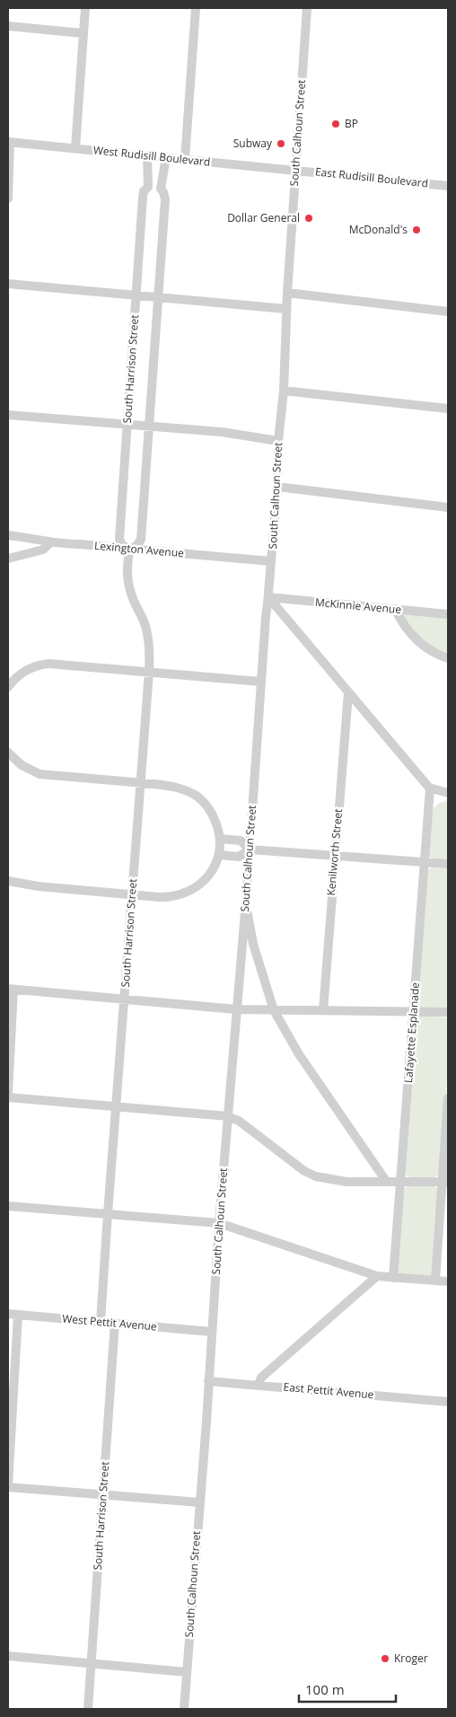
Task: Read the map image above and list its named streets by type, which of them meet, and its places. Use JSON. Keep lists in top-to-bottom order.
{
  "streets": {
    "street": [
      "South Calhoun Street",
      "West Rudisill Boulevard",
      "East Rudisill Boulevard",
      "South Harrison Street",
      "Lexington Avenue",
      "McKinnie Avenue",
      "Kenilworth Street",
      "Lafayette Esplanade",
      "West Pettit Avenue",
      "East Pettit Avenue"
    ]
  },
  "crossings": [
    ["South Calhoun Street", "West Rudisill Boulevard"],
    ["South Calhoun Street", "East Rudisill Boulevard"],
    ["South Calhoun Street", "Lexington Avenue"],
    ["South Calhoun Street", "McKinnie Avenue"],
    ["South Calhoun Street", "West Pettit Avenue"],
    ["South Calhoun Street", "East Pettit Avenue"],
    ["West Rudisill Boulevard", "East Rudisill Boulevard"],
    ["West Rudisill Boulevard", "South Harrison Street"],
    ["South Harrison Street", "Lexington Avenue"],
    ["South Harrison Street", "West Pettit Avenue"]
  ],
  "places": [
    "BP",
    "Subway",
    "Dollar General",
    "McDonald's",
    "Kroger"
  ],
  "scale_bar": "100 m"
}
